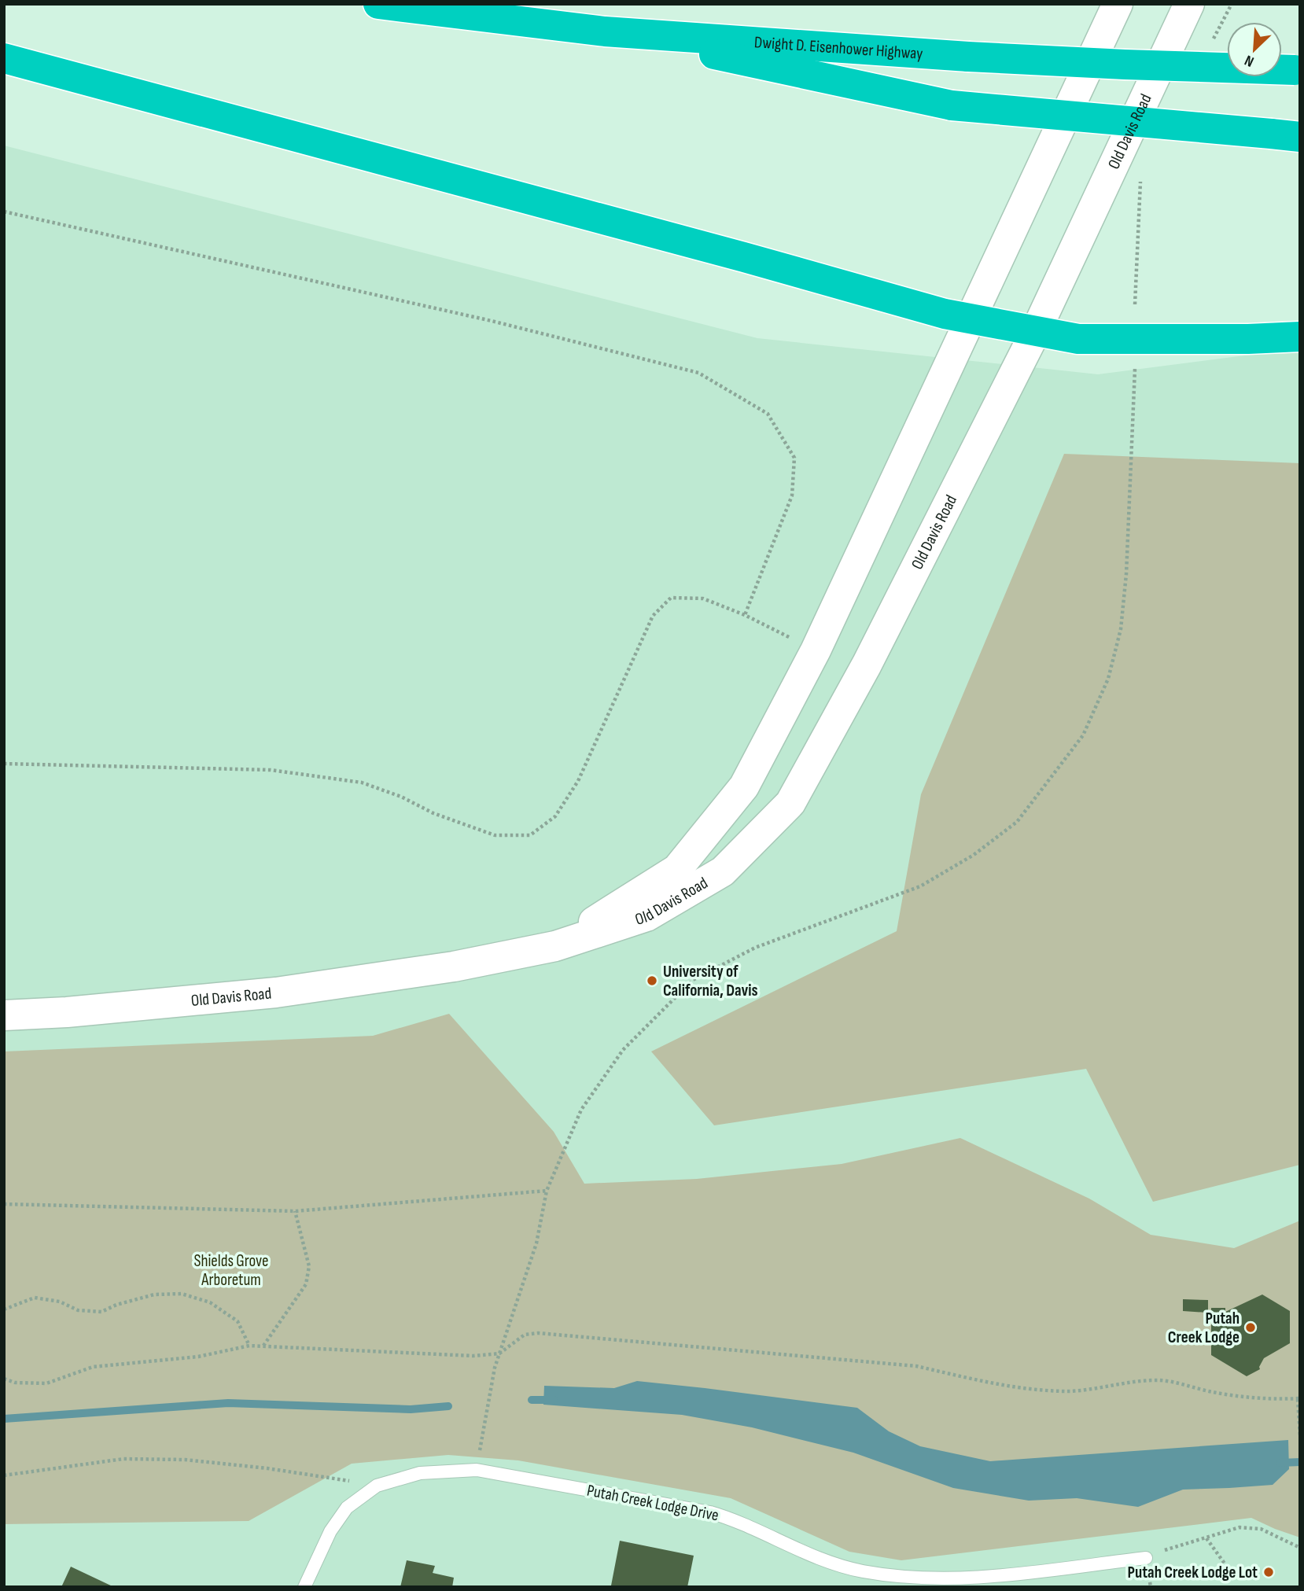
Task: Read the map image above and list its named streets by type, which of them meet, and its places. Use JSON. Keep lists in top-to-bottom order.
{
  "streets": {
    "highway": ["Dwight D. Eisenhower Highway"],
    "street": ["Old Davis Road"],
    "lane": ["Putah Creek Lodge Drive"]
  },
  "parks": ["Shields Grove Arboretum"],
  "places": ["University of California, Davis", "Putah Creek Lodge", "Putah Creek Lodge Lot"],
  "north": "bottom left"
}
